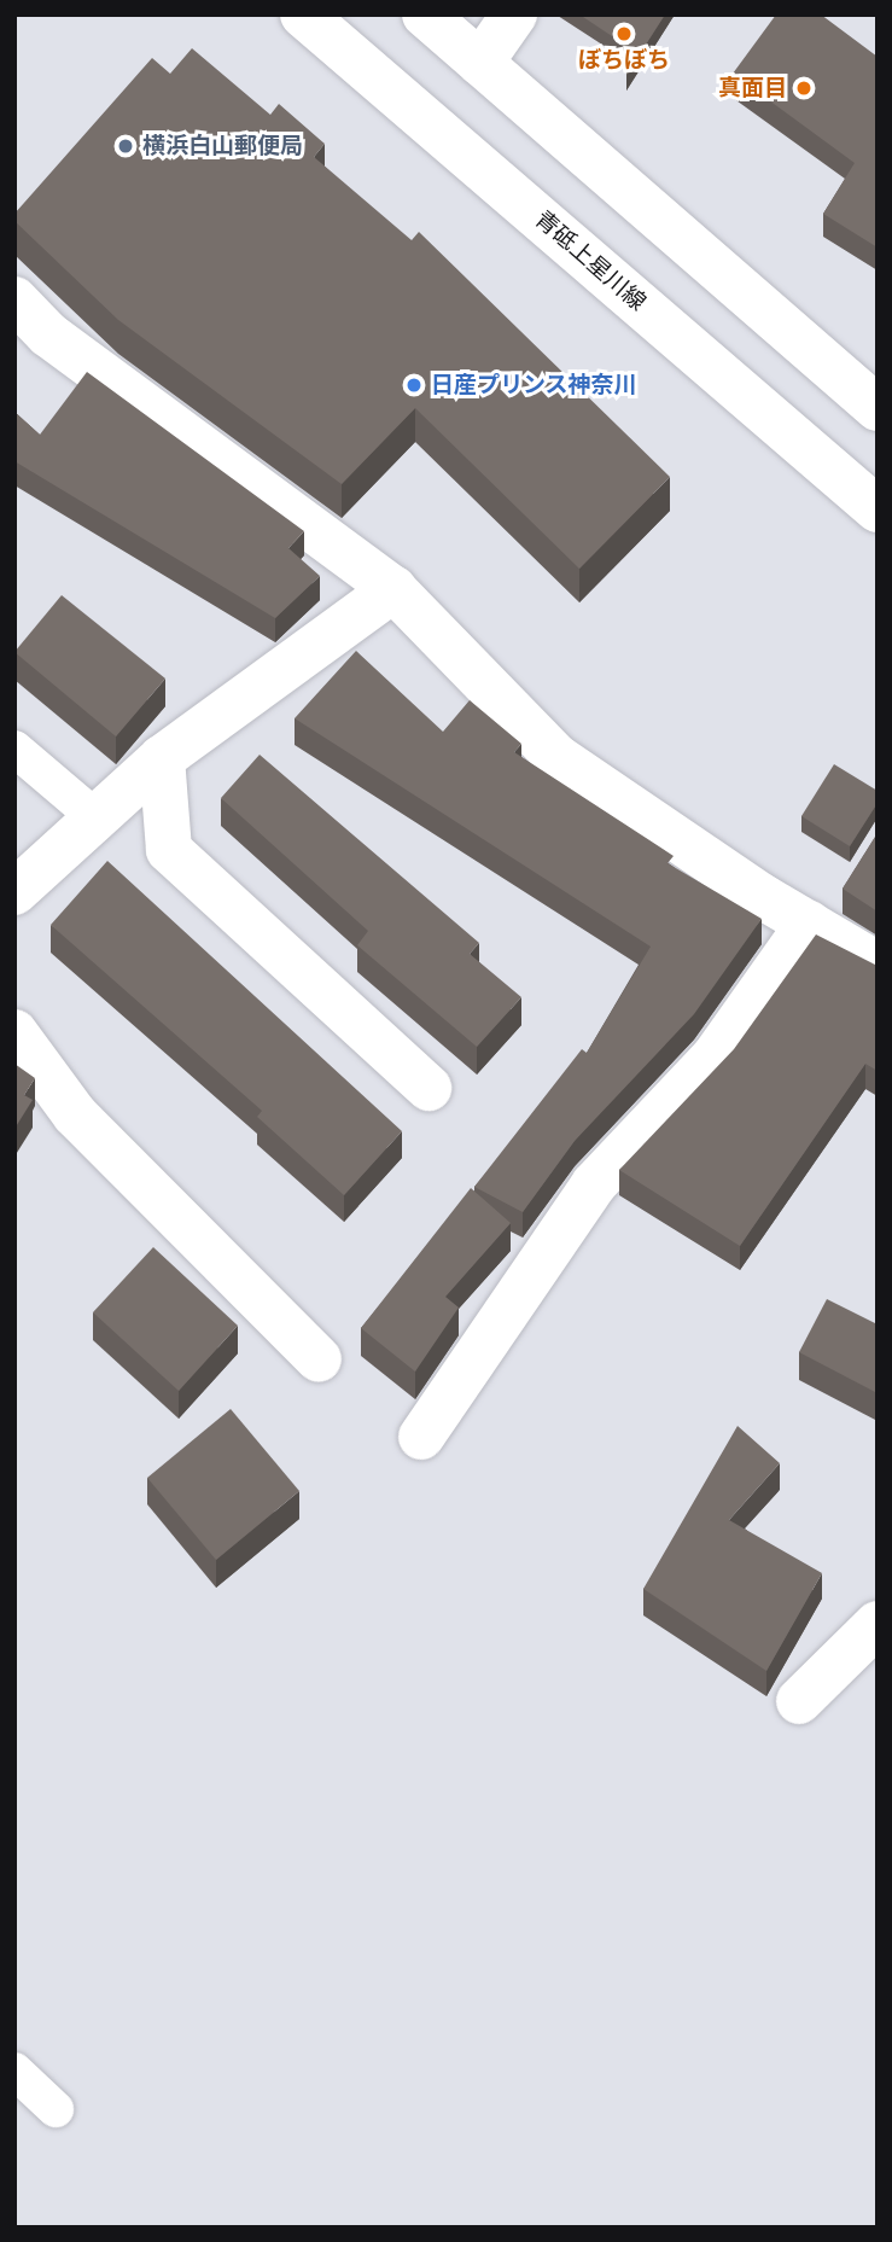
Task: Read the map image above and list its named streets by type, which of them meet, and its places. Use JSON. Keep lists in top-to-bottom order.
{
  "streets": {
    "street": ["青砥上星川線"]
  },
  "places": [
    "ぼちぼち",
    "真面目",
    "横浜白山郵便局",
    "日産プリンス神奈川"
  ]
}
